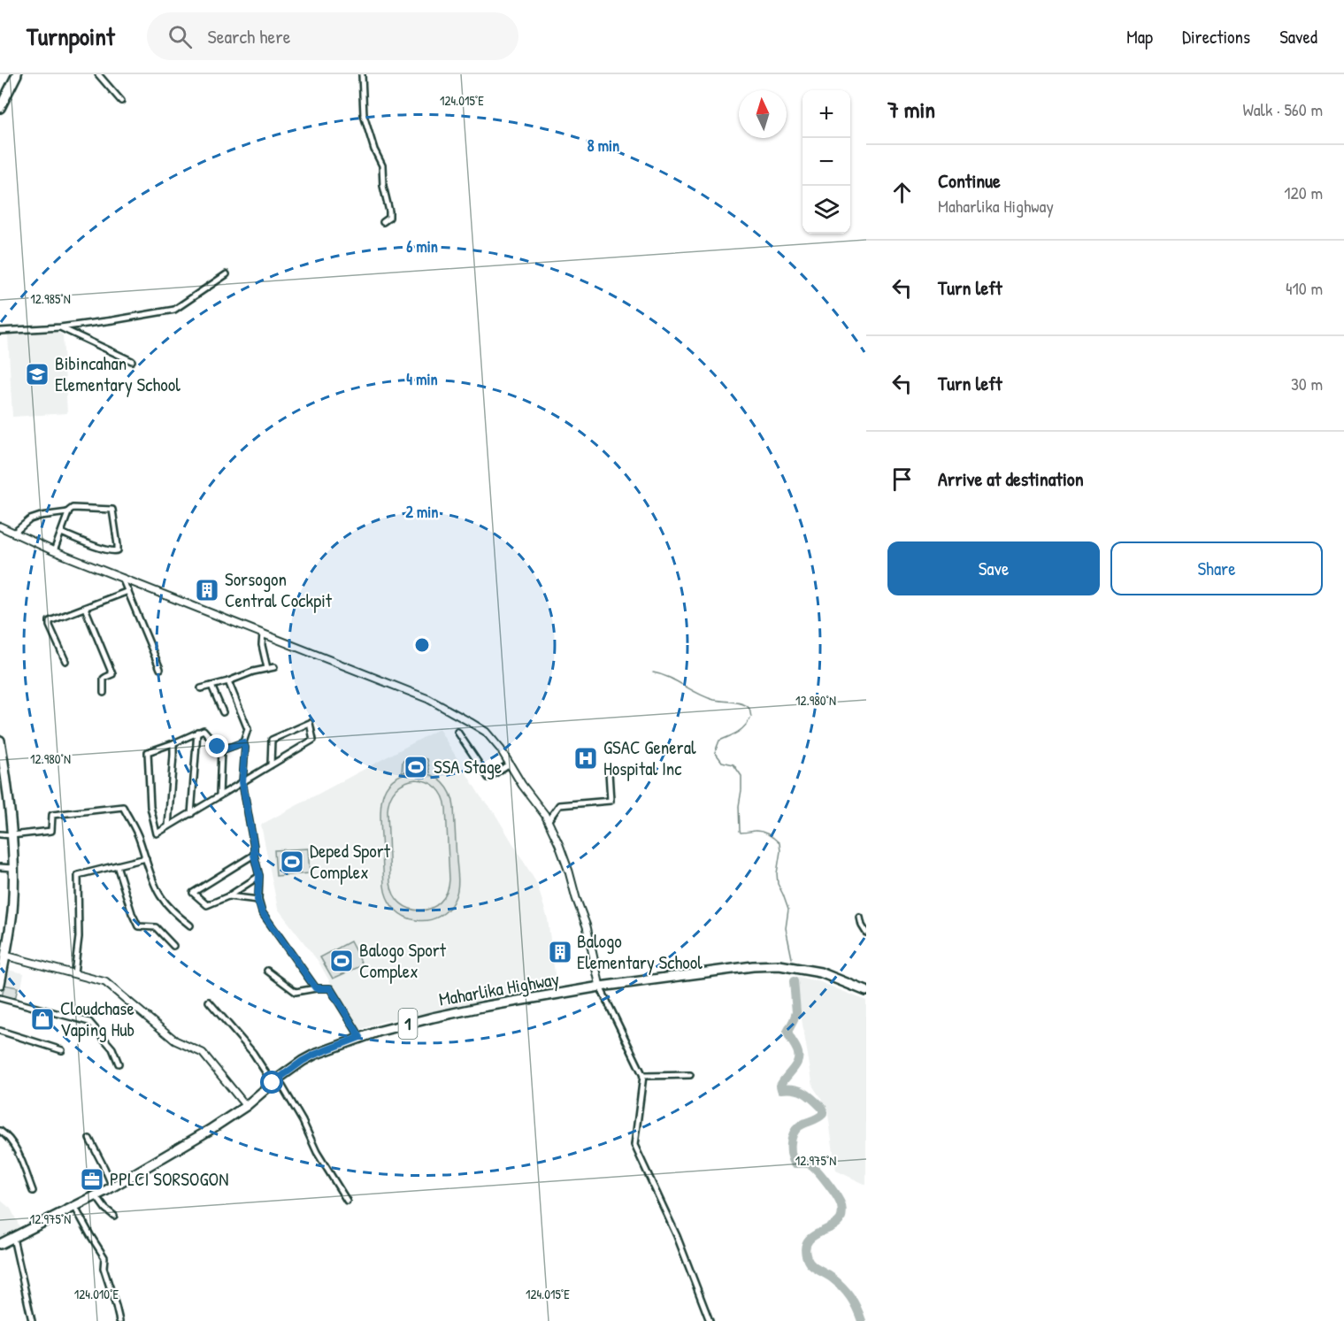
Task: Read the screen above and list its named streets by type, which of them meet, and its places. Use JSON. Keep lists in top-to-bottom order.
{
  "streets": {
    "main road": ["Maharlika Highway", "1"]
  },
  "places": {
    "school or university": ["Bibincahan Elementary School"],
    "building": ["Sorsogon Central Cockpit", "Balogo Elementary School"],
    "hospital": ["GSAC General Hospital Inc"],
    "sports": ["SSA Stage", "Deped Sport Complex", "Balogo Sport Complex"],
    "shop": ["Cloudchase Vaping Hub"],
    "office": ["PPLCI SORSOGON"]
  },
  "north": "top",
  "page": {
    "header": "Turnpoint",
    "search": "Search here",
    "nav": ["Map", "Directions", "Saved"],
    "heading": ["7 min", "Walk · 560 m"],
    "map_buttons": ["+", "−"],
    "list": [
      ["Continue", "Maharlika Highway", "120 m"],
      ["Turn left", "410 m"],
      ["Turn left", "30 m"],
      "Arrive at destination"
    ],
    "buttons": ["Save", "Share"]
  },
  "coordinates": [
    "124.015°E",
    "12.985°N",
    "12.980°N",
    "12.975°N",
    "124.010°E"
  ],
  "rings": [
    "8 min",
    "6 min",
    "4 min",
    "2 min"
  ]
}
